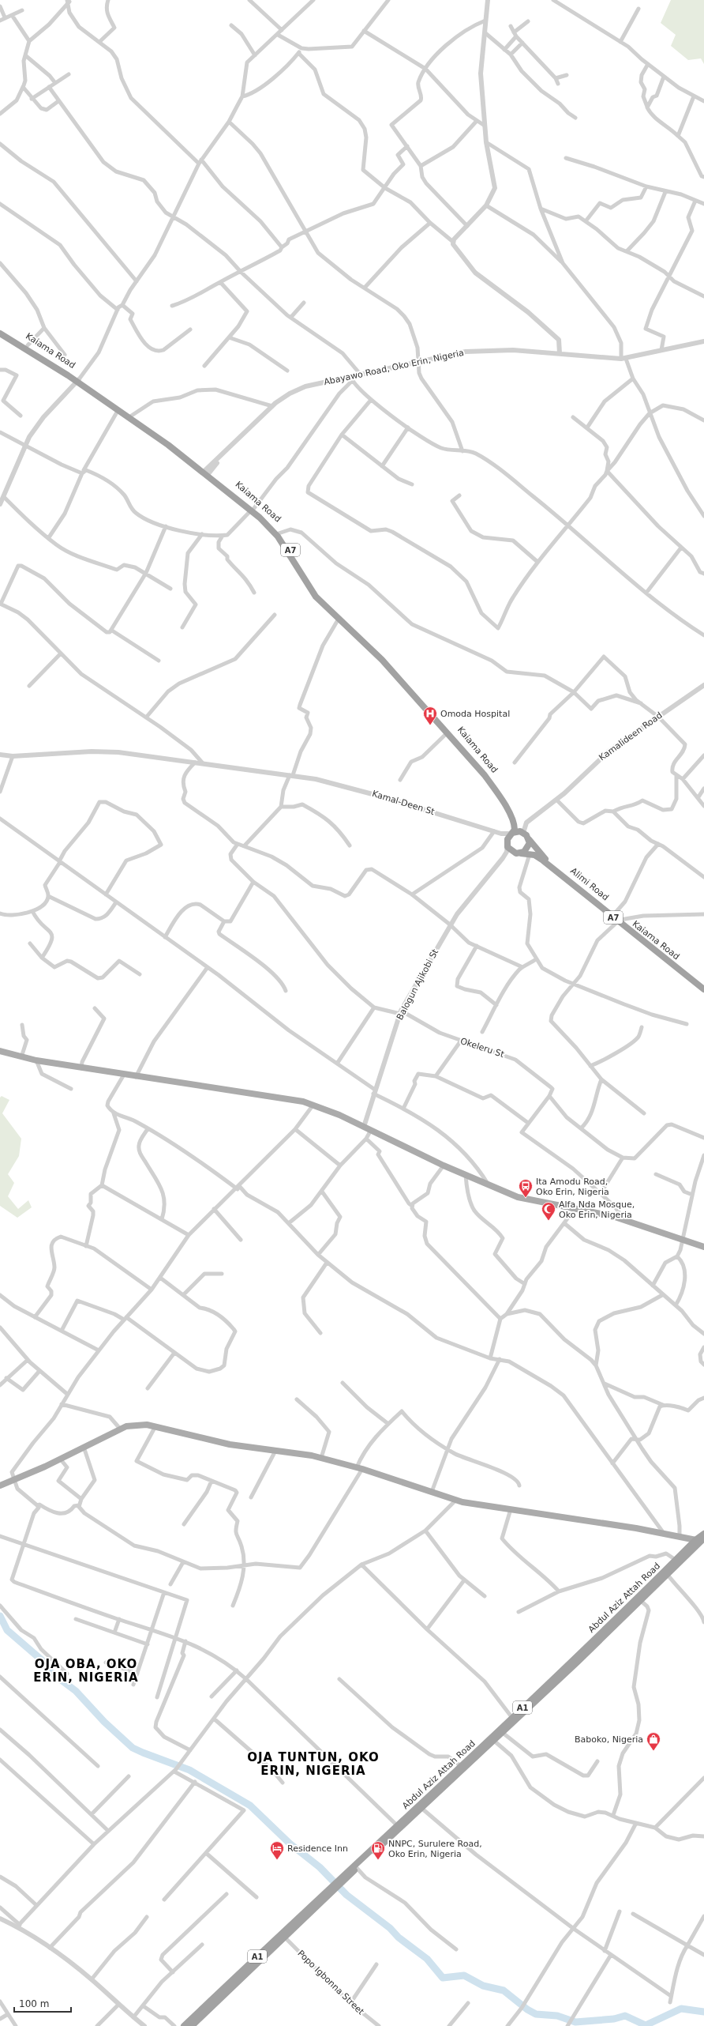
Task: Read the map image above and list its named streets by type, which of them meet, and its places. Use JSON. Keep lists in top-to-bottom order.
{
  "streets": {
    "highway": [
      "Kaiama Road",
      "A7",
      "Alimi Road",
      "Abdul Aziz Attah Road",
      "A1"
    ],
    "street": [
      "Abayawo Road, Oko Erin, Nigeria",
      "Kamalideen Road",
      "Kamal-Deen St",
      "Balogun Ajikobi St",
      "Okeleru St",
      "Popo Igbonna Street"
    ]
  },
  "crossings": [
    ["Kaiama Road", "Abayawo Road, Oko Erin, Nigeria"],
    ["Kaiama Road", "Kamalideen Road"],
    ["Kaiama Road", "Kamal-Deen St"],
    ["Kaiama Road", "Alimi Road"],
    ["Kamalideen Road", "Kamal-Deen St"],
    ["Kamalideen Road", "Alimi Road"],
    ["Kamal-Deen St", "Alimi Road"],
    ["Balogun Ajikobi St", "Okeleru St"],
    ["Abdul Aziz Attah Road", "Popo Igbonna Street"]
  ],
  "districts": ["OJA OBA, OKO ERIN, NIGERIA", "OJA TUNTUN, OKO ERIN, NIGERIA"],
  "places": {
    "hospital": ["Omoda Hospital"],
    "bus stop": ["Ita Amodu Road, Oko Erin, Nigeria"],
    "mosque": ["Alfa Nda Mosque, Oko Erin, Nigeria"],
    "shop": ["Baboko, Nigeria"],
    "hotel": ["Residence Inn"],
    "fuel station": ["NNPC, Surulere Road, Oko Erin, Nigeria"]
  },
  "scale_bar": "100 m"
}
